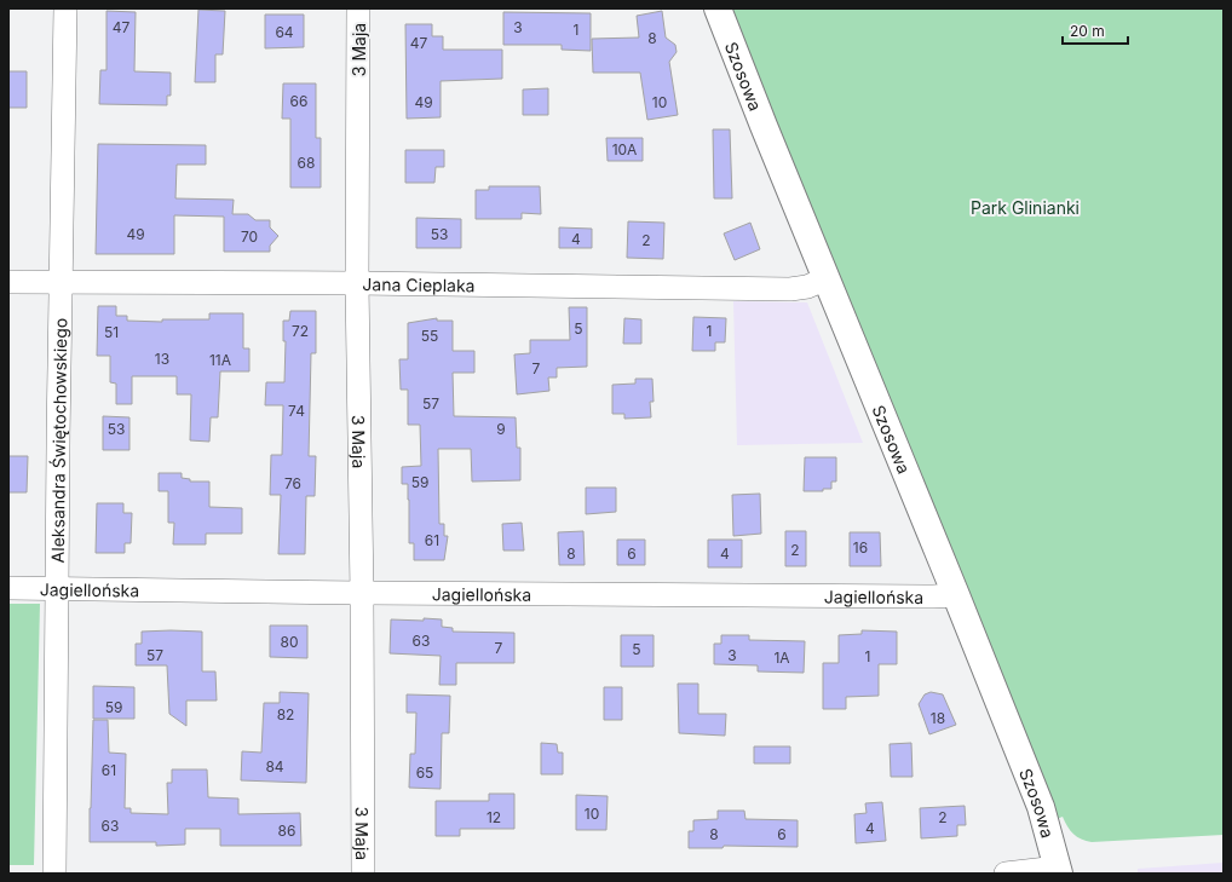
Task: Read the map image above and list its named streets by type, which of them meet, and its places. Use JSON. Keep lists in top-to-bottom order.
{
  "streets": {
    "street": [
      "3 Maja",
      "Szosowa",
      "Jana Cieplaka",
      "Aleksandra Świętochowskiego",
      "Jagiellońska"
    ]
  },
  "crossings": [
    ["3 Maja", "Jana Cieplaka"],
    ["3 Maja", "Jagiellońska"],
    ["Szosowa", "Jana Cieplaka"],
    ["Szosowa", "Jagiellońska"],
    ["Jana Cieplaka", "Aleksandra Świętochowskiego"],
    ["Aleksandra Świętochowskiego", "Jagiellońska"]
  ],
  "parks": ["Park Glinianki"],
  "house_numbers": [
    "47",
    "3",
    "1",
    "64",
    "8",
    "47",
    "66",
    "49",
    "10",
    "10A",
    "68",
    "49",
    "53",
    "70",
    "4",
    "2",
    "5",
    "72",
    "1",
    "51",
    "55",
    "13",
    "11A",
    "7",
    "57",
    "74",
    "53",
    "9",
    "59",
    "76",
    "61",
    "16",
    "2",
    "8",
    "6",
    "4",
    "63",
    "80",
    "7",
    "5",
    "57",
    "3",
    "1",
    "1A",
    "59",
    "82",
    "18",
    "84",
    "61",
    "65",
    "10",
    "12",
    "2",
    "63",
    "4",
    "86",
    "8",
    "6"
  ],
  "scale_bar": "20 m"
}
